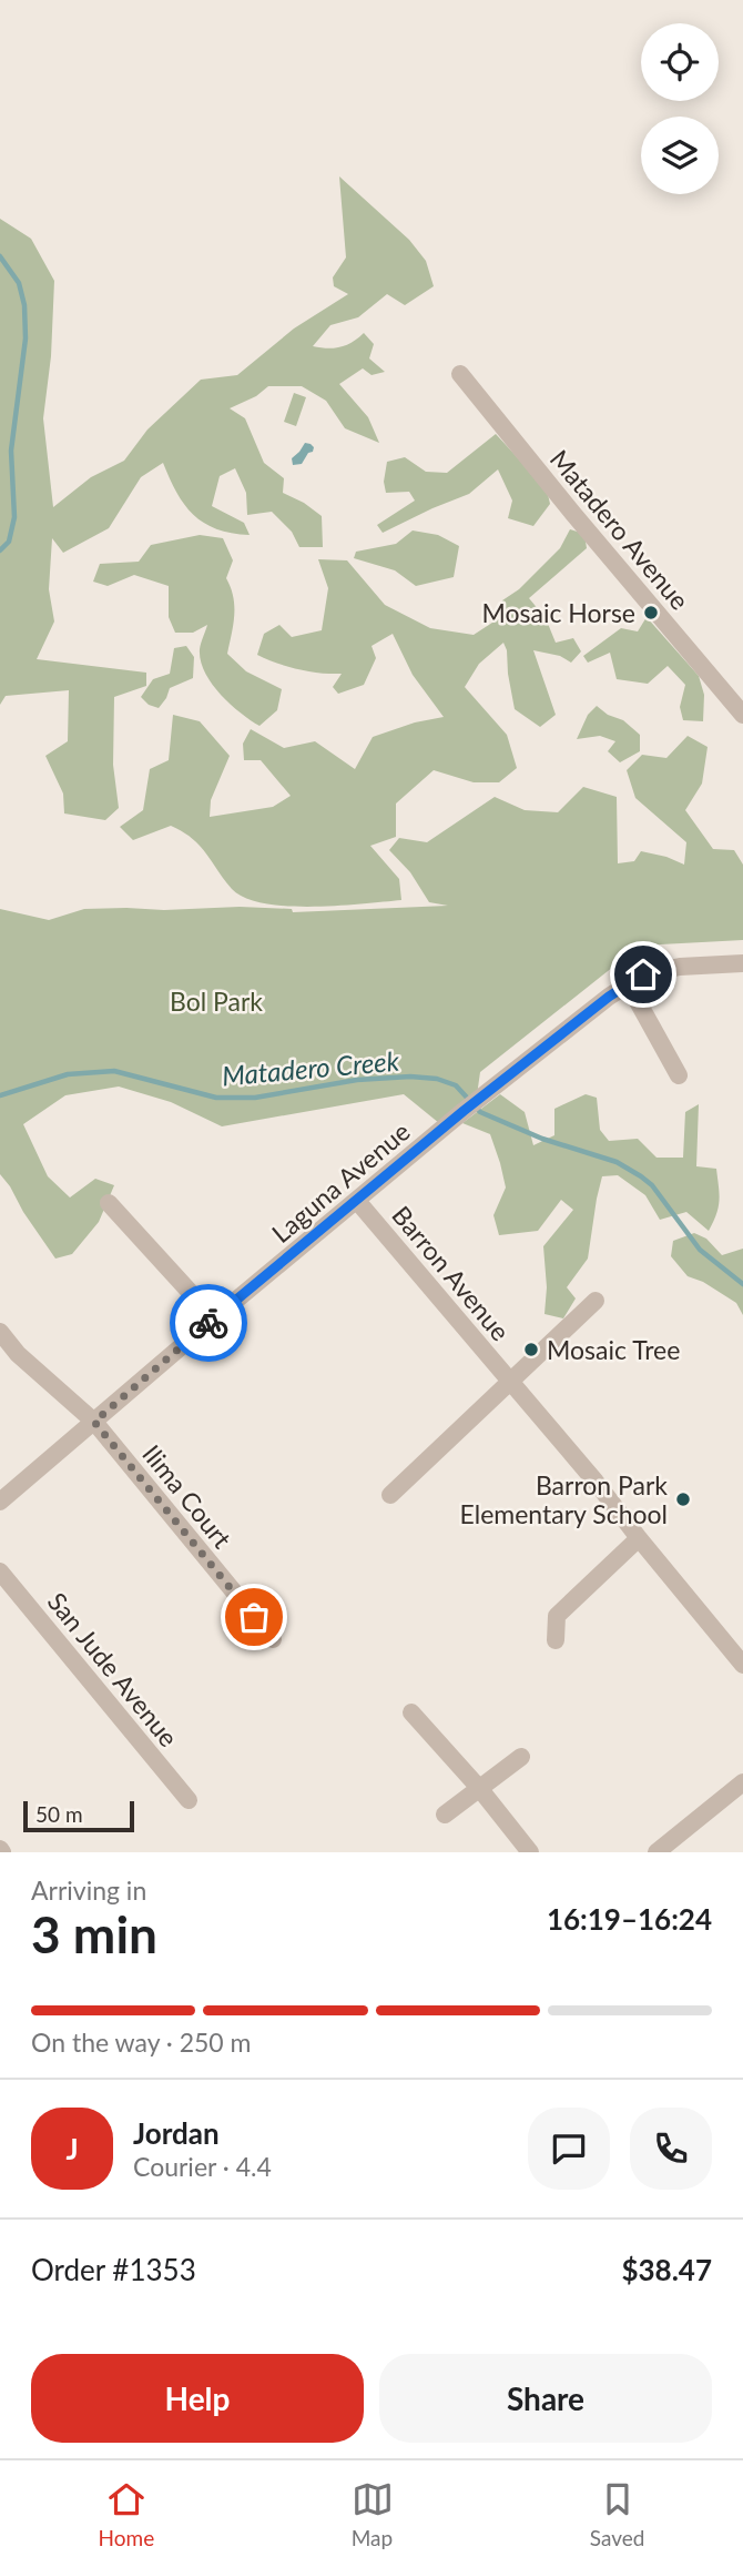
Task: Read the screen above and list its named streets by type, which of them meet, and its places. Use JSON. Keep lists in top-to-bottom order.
{
  "streets": {
    "street": [
      "Matadero Avenue",
      "Laguna Avenue",
      "Barron Avenue",
      "Ilima Court",
      "San Jude Avenue"
    ]
  },
  "crossings": [
    ["Laguna Avenue", "Barron Avenue"],
    ["Laguna Avenue", "Ilima Court"]
  ],
  "water": ["Matadero Creek"],
  "parks": ["Bol Park"],
  "places": ["Mosaic Horse", "Mosaic Tree", "Barron Park Elementary School"],
  "scale_bar": "50 m",
  "page": {
    "scale": "50 m",
    "heading": ["3 min", "Arriving in", "16:19–16:24"],
    "panel": [
      "Jordan",
      "Courier · 4.4",
      "Order #1353",
      "$38.47"
    ],
    "bar": "On the way · 250 m",
    "round": "J",
    "buttons": ["Help", "Share"],
    "tabs": ["Home", "Map", "Saved"]
  }
}
